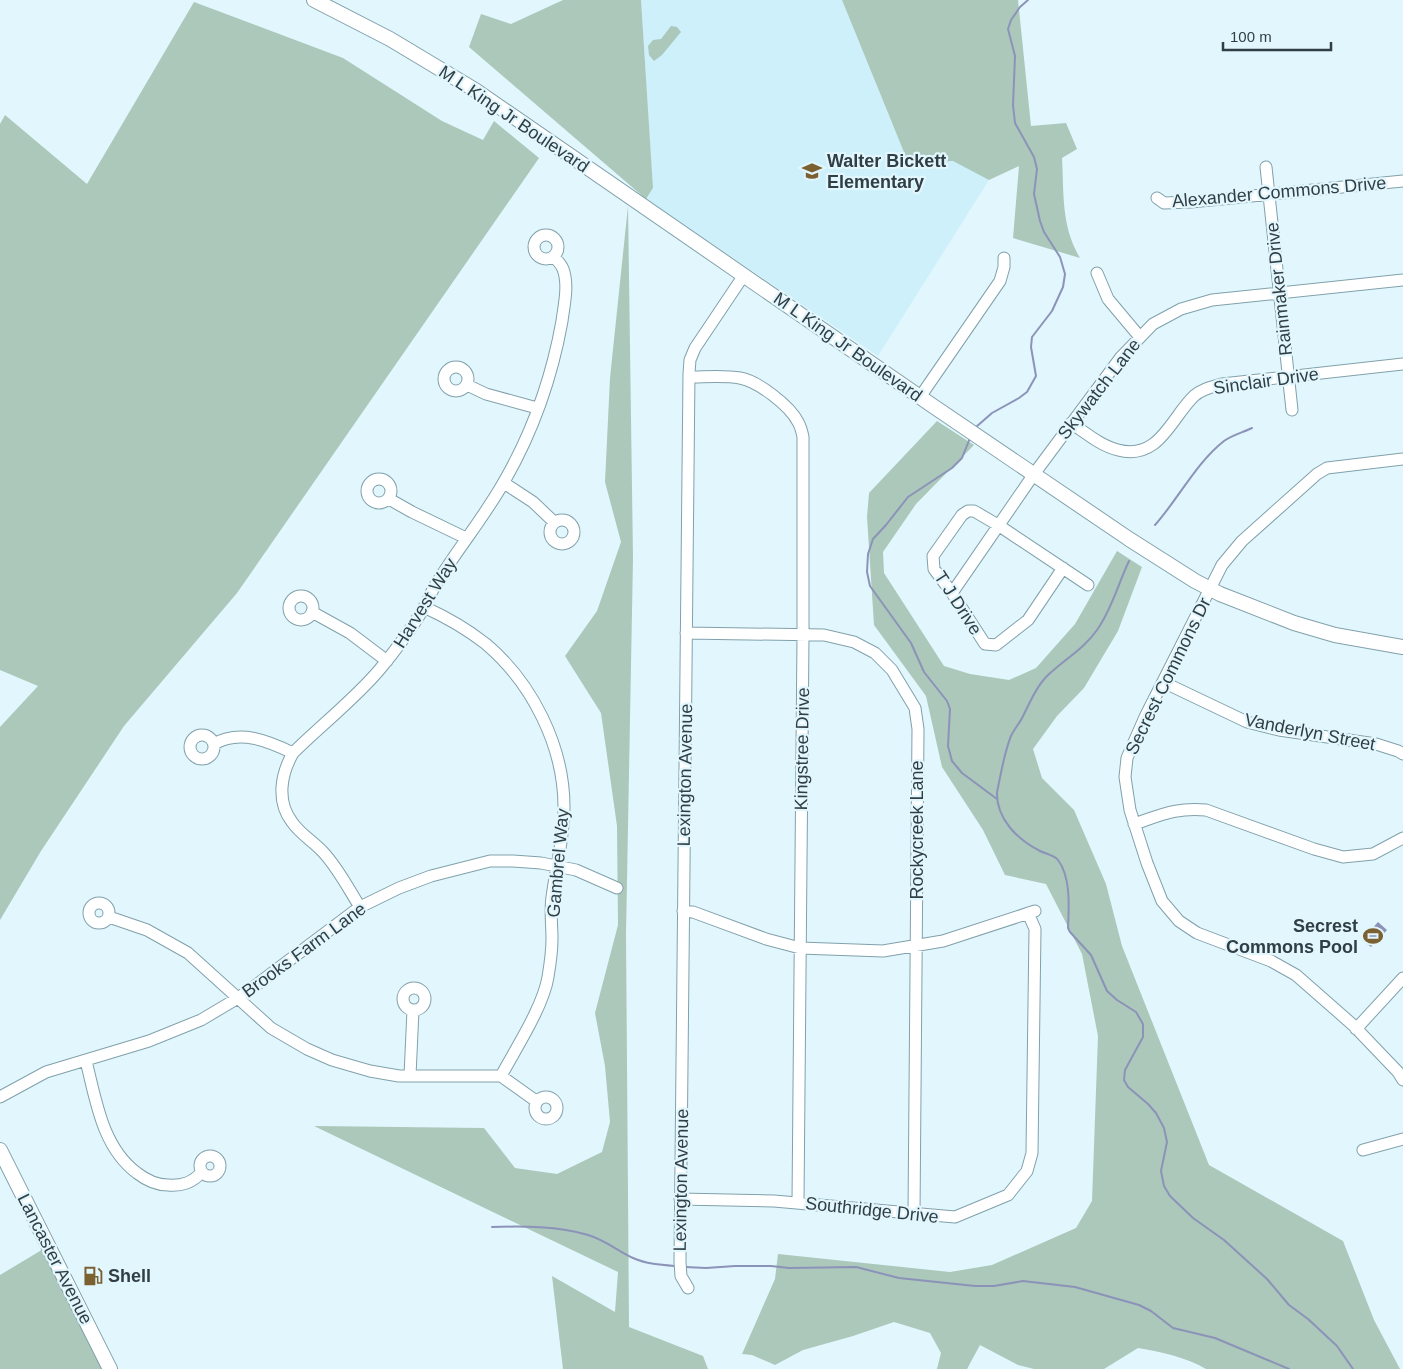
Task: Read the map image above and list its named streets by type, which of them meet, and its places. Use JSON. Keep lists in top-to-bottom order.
{
  "streets": {
    "main road": ["M L King Jr Boulevard", "Lancaster Avenue"],
    "street": [
      "Alexander Commons Drive",
      "Rainmaker Drive",
      "Sinclair Drive",
      "Skywatch Lane",
      "Harvest Way",
      "T J Drive",
      "Secrest Commons Dr",
      "Vanderlyn Street",
      "Kingstree Drive",
      "Lexington Avenue",
      "Rockycreek Lane",
      "Gambrel Way",
      "Brooks Farm Lane",
      "Southridge Drive"
    ]
  },
  "crossings": [
    ["M L King Jr Boulevard", "Skywatch Lane"],
    ["M L King Jr Boulevard", "Secrest Commons Dr"],
    ["M L King Jr Boulevard", "Lexington Avenue"],
    ["Alexander Commons Drive", "Rainmaker Drive"],
    ["Rainmaker Drive", "Sinclair Drive"],
    ["Rainmaker Drive", "Skywatch Lane"],
    ["Sinclair Drive", "Skywatch Lane"],
    ["Skywatch Lane", "T J Drive"],
    ["Harvest Way", "Gambrel Way"],
    ["Harvest Way", "Brooks Farm Lane"],
    ["Secrest Commons Dr", "Vanderlyn Street"],
    ["Kingstree Drive", "Lexington Avenue"],
    ["Kingstree Drive", "Rockycreek Lane"],
    ["Kingstree Drive", "Southridge Drive"],
    ["Lexington Avenue", "Rockycreek Lane"],
    ["Lexington Avenue", "Southridge Drive"],
    ["Rockycreek Lane", "Southridge Drive"],
    ["Gambrel Way", "Brooks Farm Lane"]
  ],
  "places": {
    "school or university": ["Walter Bickett Elementary"],
    "sports": ["Secrest Commons Pool"],
    "fuel station": ["Shell"]
  },
  "scale_bar": "100 m"
}
